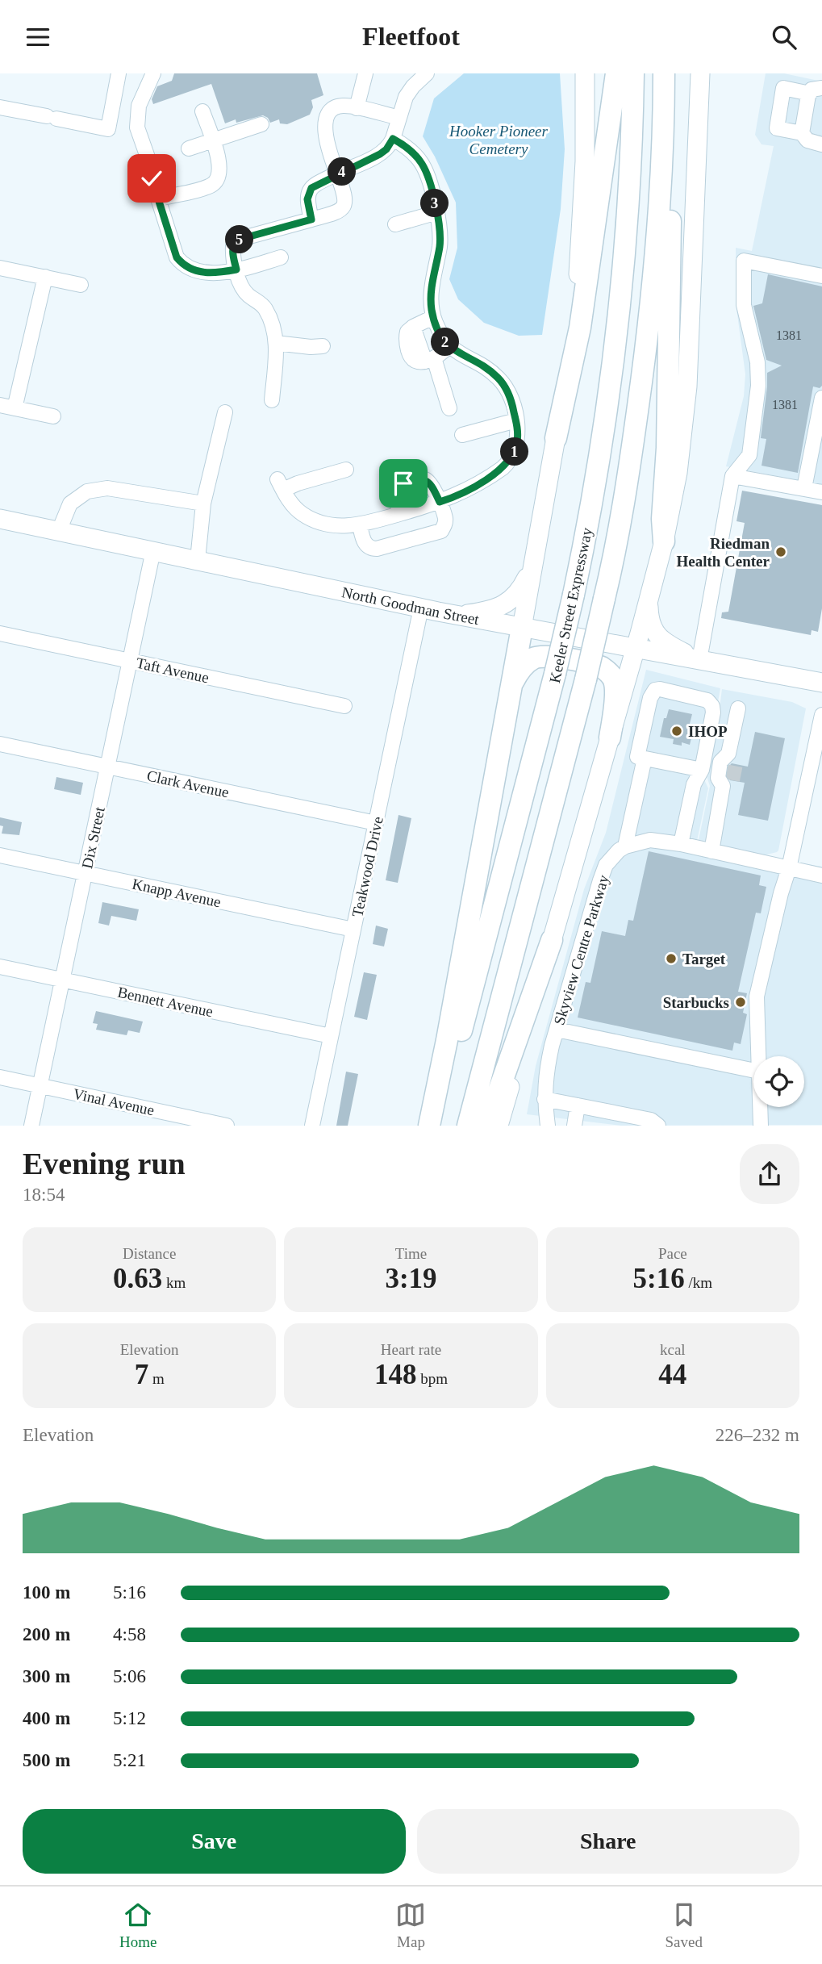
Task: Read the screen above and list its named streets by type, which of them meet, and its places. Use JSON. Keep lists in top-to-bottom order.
{
  "streets": {
    "highway": ["Keeler Street Expressway"],
    "main road": ["North Goodman Street"],
    "street": [
      "Taft Avenue",
      "Clark Avenue",
      "Dix Street",
      "Teakwood Drive",
      "Knapp Avenue",
      "Skyview Centre Parkway",
      "Bennett Avenue",
      "Vinal Avenue"
    ]
  },
  "crossings": [
    ["North Goodman Street", "Dix Street"],
    ["North Goodman Street", "Teakwood Drive"],
    ["Taft Avenue", "Dix Street"],
    ["Clark Avenue", "Dix Street"],
    ["Clark Avenue", "Teakwood Drive"],
    ["Dix Street", "Knapp Avenue"],
    ["Dix Street", "Bennett Avenue"],
    ["Dix Street", "Vinal Avenue"],
    ["Teakwood Drive", "Knapp Avenue"],
    ["Teakwood Drive", "Bennett Avenue"]
  ],
  "parks": ["Hooker Pioneer Cemetery"],
  "places": [
    "Riedman Health Center",
    "IHOP",
    "Target",
    "Starbucks"
  ],
  "house_numbers": ["1381", "1381"],
  "page": {
    "header": "Fleetfoot",
    "pins": [
      "4",
      "3",
      "5",
      "2",
      "1"
    ],
    "heading": ["Evening run", "18:54"],
    "stats": [
      ["Distance", "0.63 km"],
      ["Time", "3:19"],
      ["Pace", "5:16 /km"],
      ["Elevation", "7 m"],
      ["Heart rate", "148 bpm"],
      ["kcal", "44"]
    ],
    "chart": ["Elevation", "226–232 m"],
    "list": [
      {
        "name": "100 m",
        "note": "5:16"
      },
      {
        "name": "200 m",
        "note": "4:58"
      },
      {
        "name": "300 m",
        "note": "5:06"
      },
      {
        "name": "400 m",
        "note": "5:12"
      },
      {
        "name": "500 m",
        "note": "5:21"
      }
    ],
    "buttons": ["Save", "Share"],
    "tabs": ["Home", "Map", "Saved"]
  }
}
